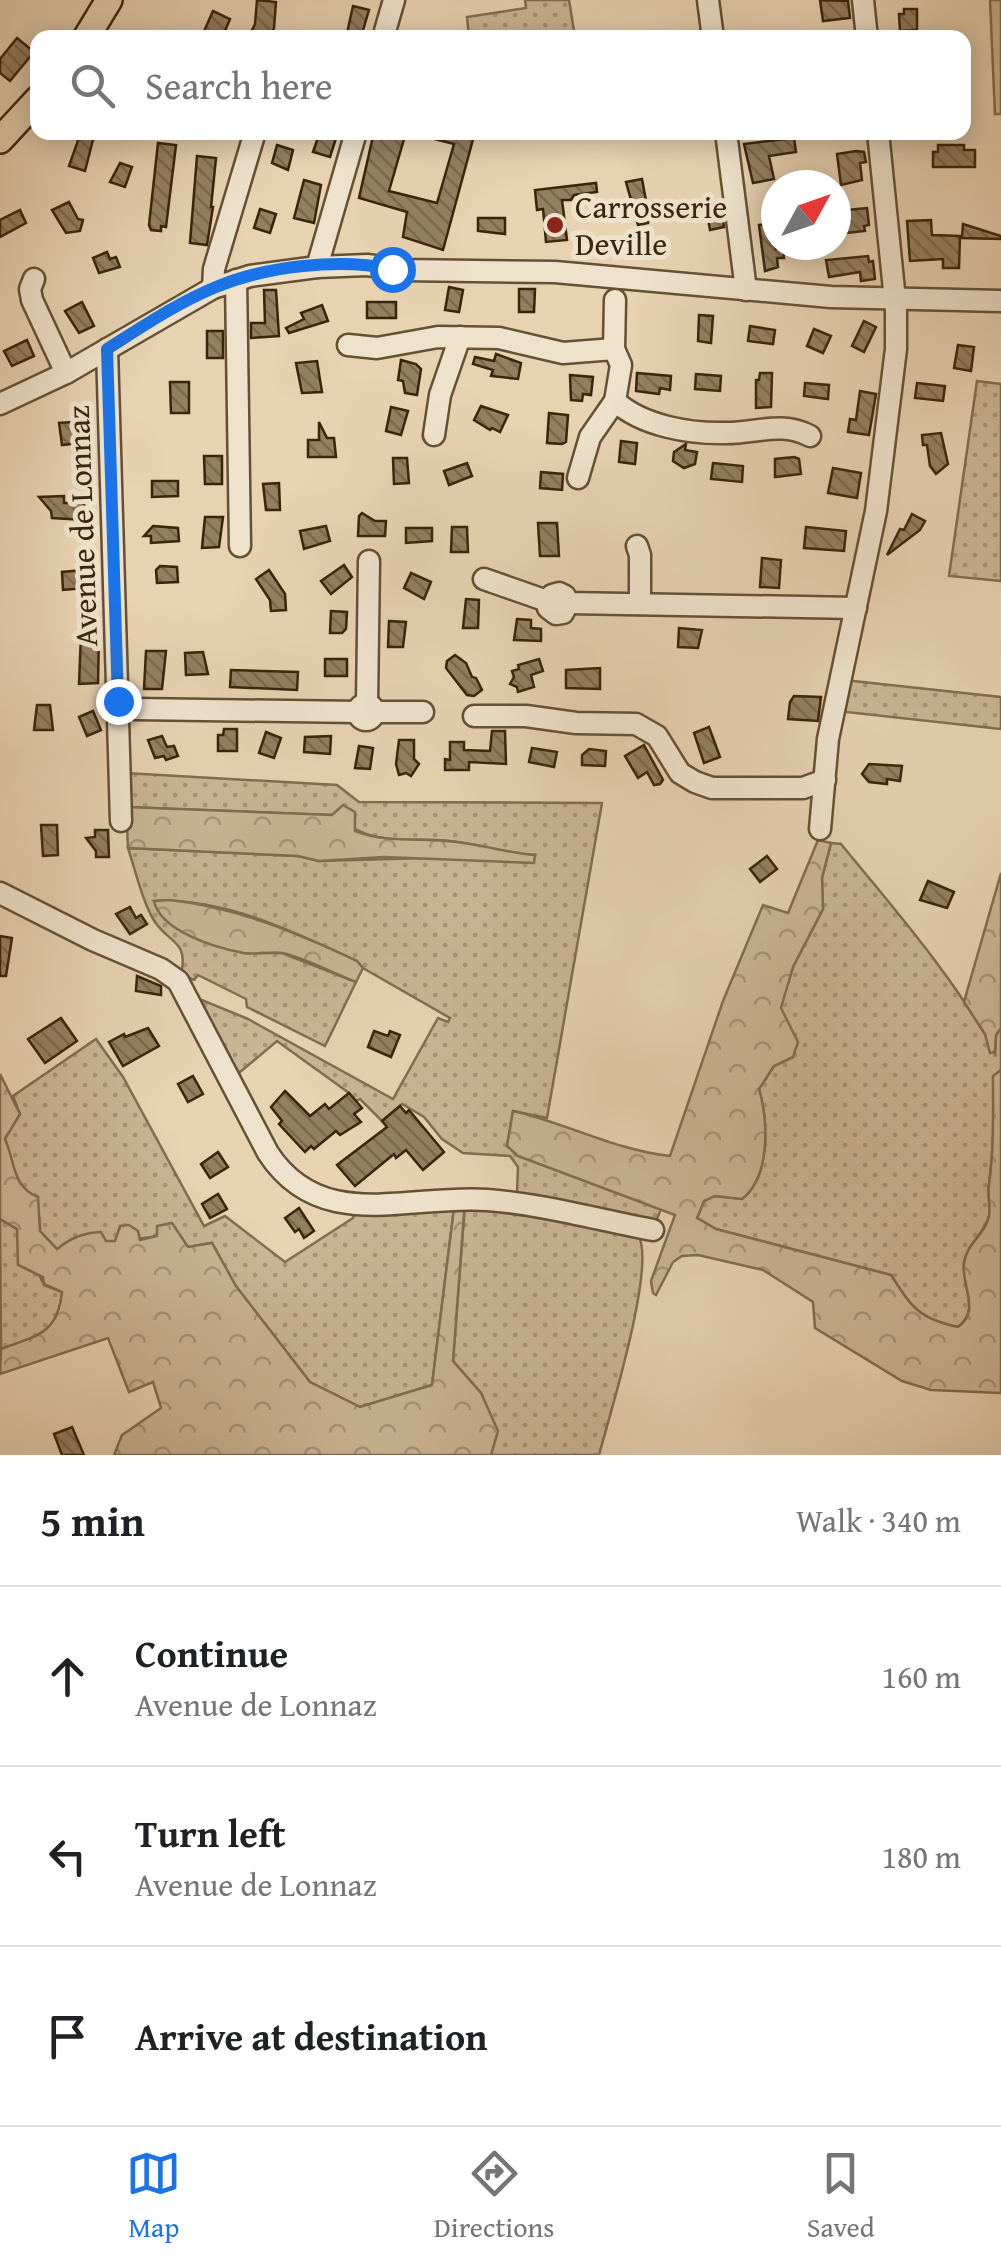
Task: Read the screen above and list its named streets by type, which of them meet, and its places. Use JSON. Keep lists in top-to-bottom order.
{
  "streets": {
    "street": ["Avenue de Lonnaz"]
  },
  "places": ["Carrosserie Deville"],
  "north": "top right",
  "page": {
    "search": "Search here",
    "heading": ["5 min", "Walk · 340 m"],
    "list": [
      ["Continue", "Avenue de Lonnaz", "160 m"],
      ["Turn left", "Avenue de Lonnaz", "180 m"],
      "Arrive at destination"
    ],
    "nav": ["Map", "Directions", "Saved"]
  }
}
